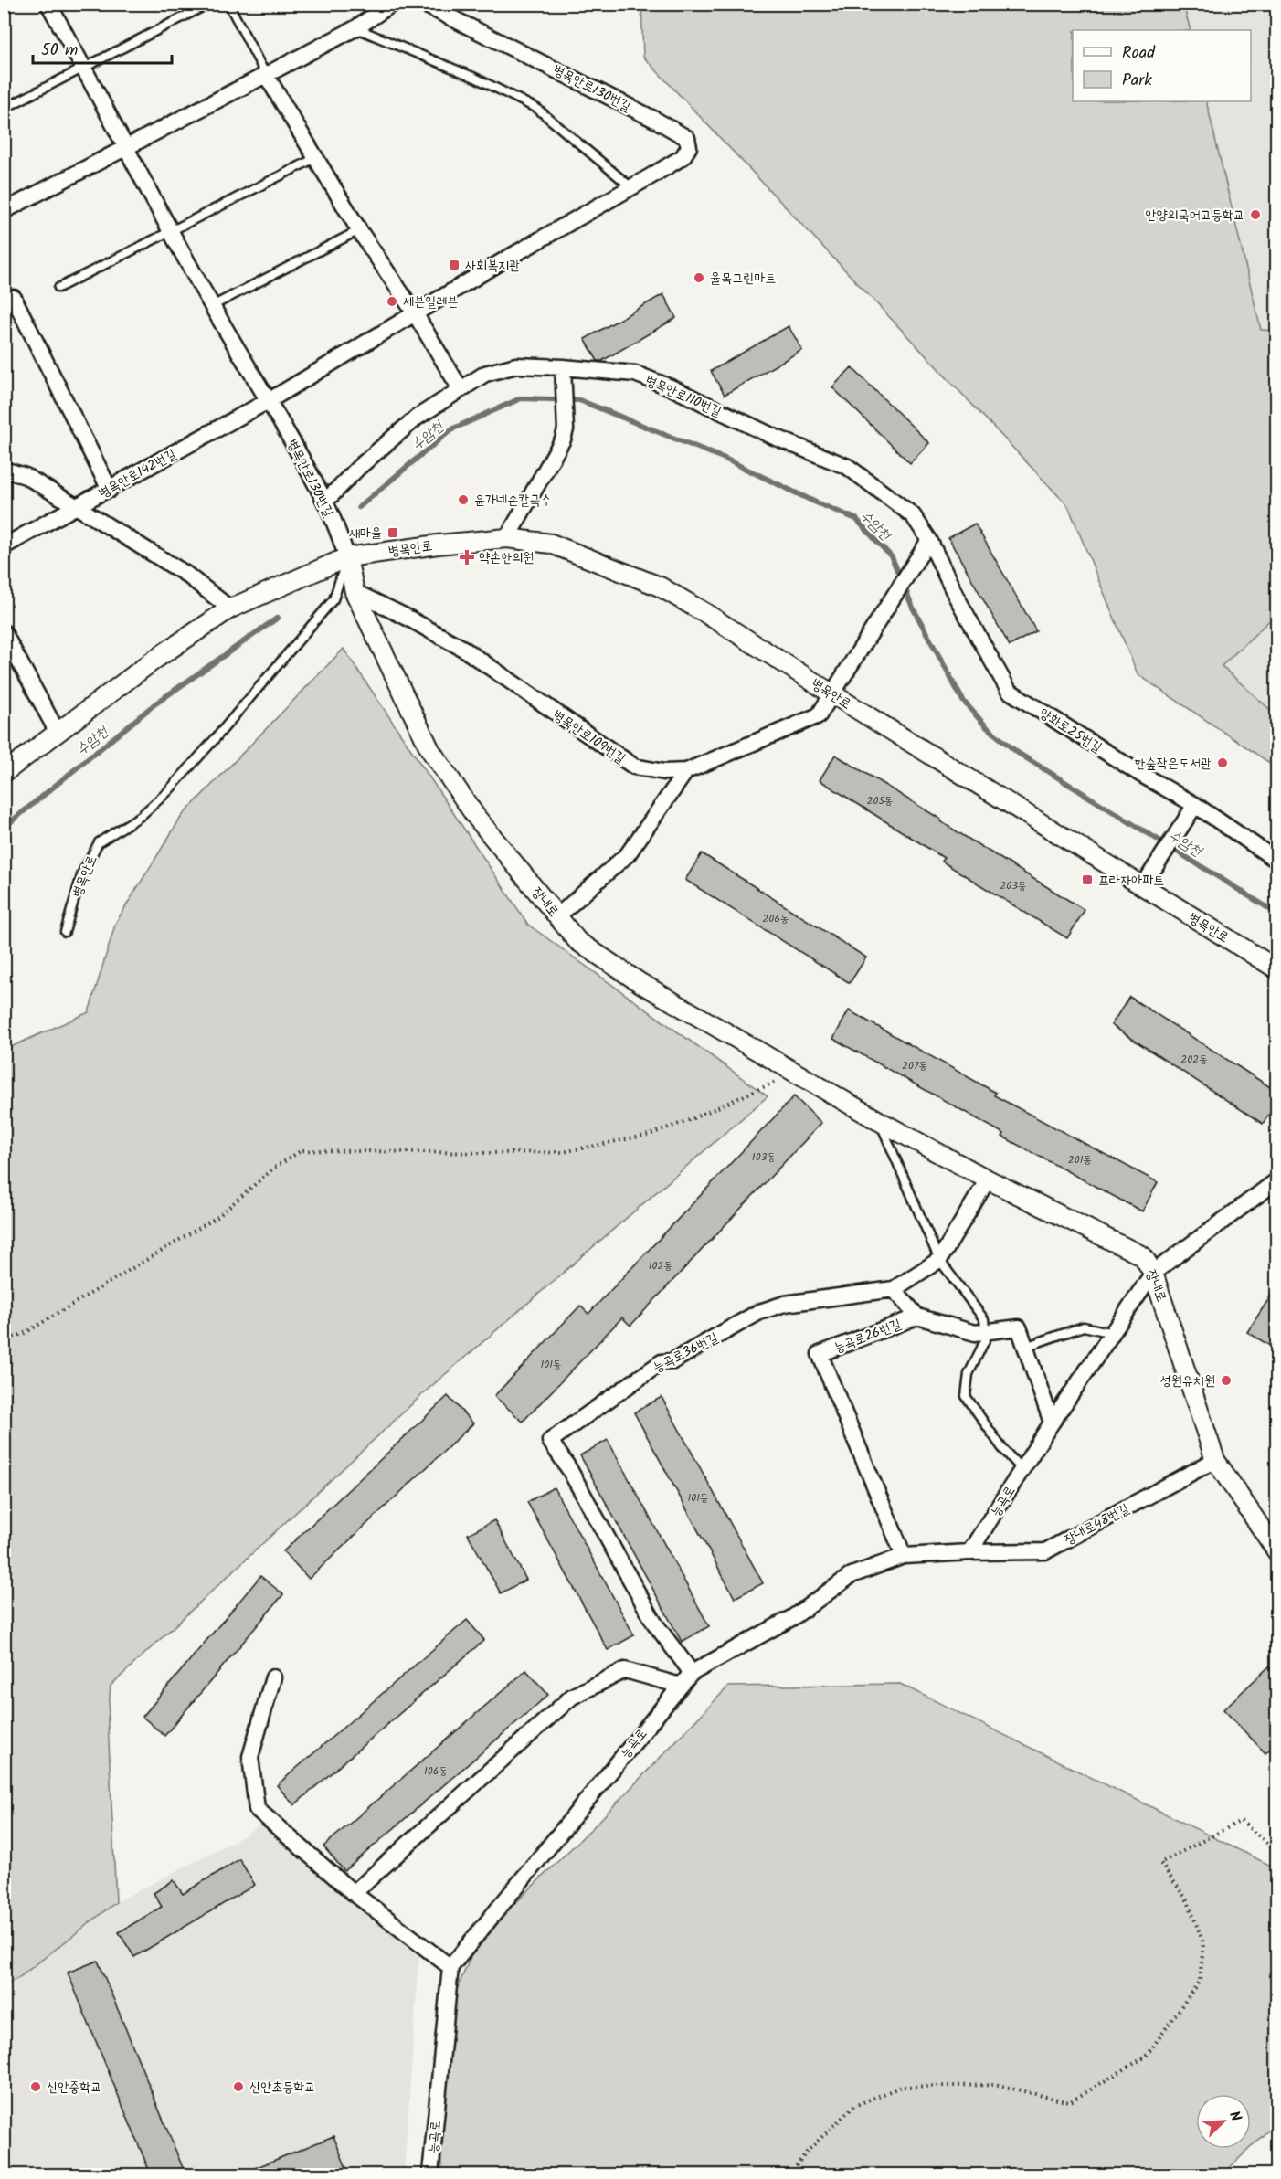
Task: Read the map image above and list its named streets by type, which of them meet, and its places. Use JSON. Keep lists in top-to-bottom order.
{
  "streets": {
    "street": [
      "병목안로130번길",
      "병목안로110번길",
      "병목안로142번길",
      "병목안로",
      "양화로25번길",
      "병목안로109번길",
      "장내로",
      "능곡로26번길",
      "능곡로36번길",
      "능곡로",
      "장내로48번길"
    ]
  },
  "crossings": [
    ["병목안로130번길", "병목안로110번길"],
    ["병목안로130번길", "병목안로142번길"],
    ["병목안로130번길", "병목안로"],
    ["병목안로130번길", "장내로"],
    ["병목안로110번길", "양화로25번길"],
    ["병목안로", "병목안로109번길"],
    ["병목안로", "장내로"],
    ["병목안로109번길", "장내로"],
    ["장내로", "능곡로36번길"],
    ["장내로", "능곡로"],
    ["장내로", "장내로48번길"],
    ["능곡로26번길", "능곡로"],
    ["능곡로36번길", "능곡로"],
    ["능곡로", "장내로48번길"]
  ],
  "water": ["수암천"],
  "places": {
    "other": [
      "안양외국어고등학교",
      "율목그린마트",
      "세븐일레븐",
      "윤가네손칼국수",
      "한숲작은도서관",
      "성원유치원",
      "신안중학교",
      "신안초등학교"
    ],
    "transit": ["사회복지관", "새마을", "프라자아파트"],
    "health": ["약손한의원"]
  },
  "house_numbers": [
    "205동",
    "203동",
    "206동",
    "202동",
    "207동",
    "103동",
    "201동",
    "102동",
    "101동",
    "101동",
    "106동"
  ],
  "legend": ["Road", "Park"],
  "scale_bar": "50 m",
  "north": "top right"
}
